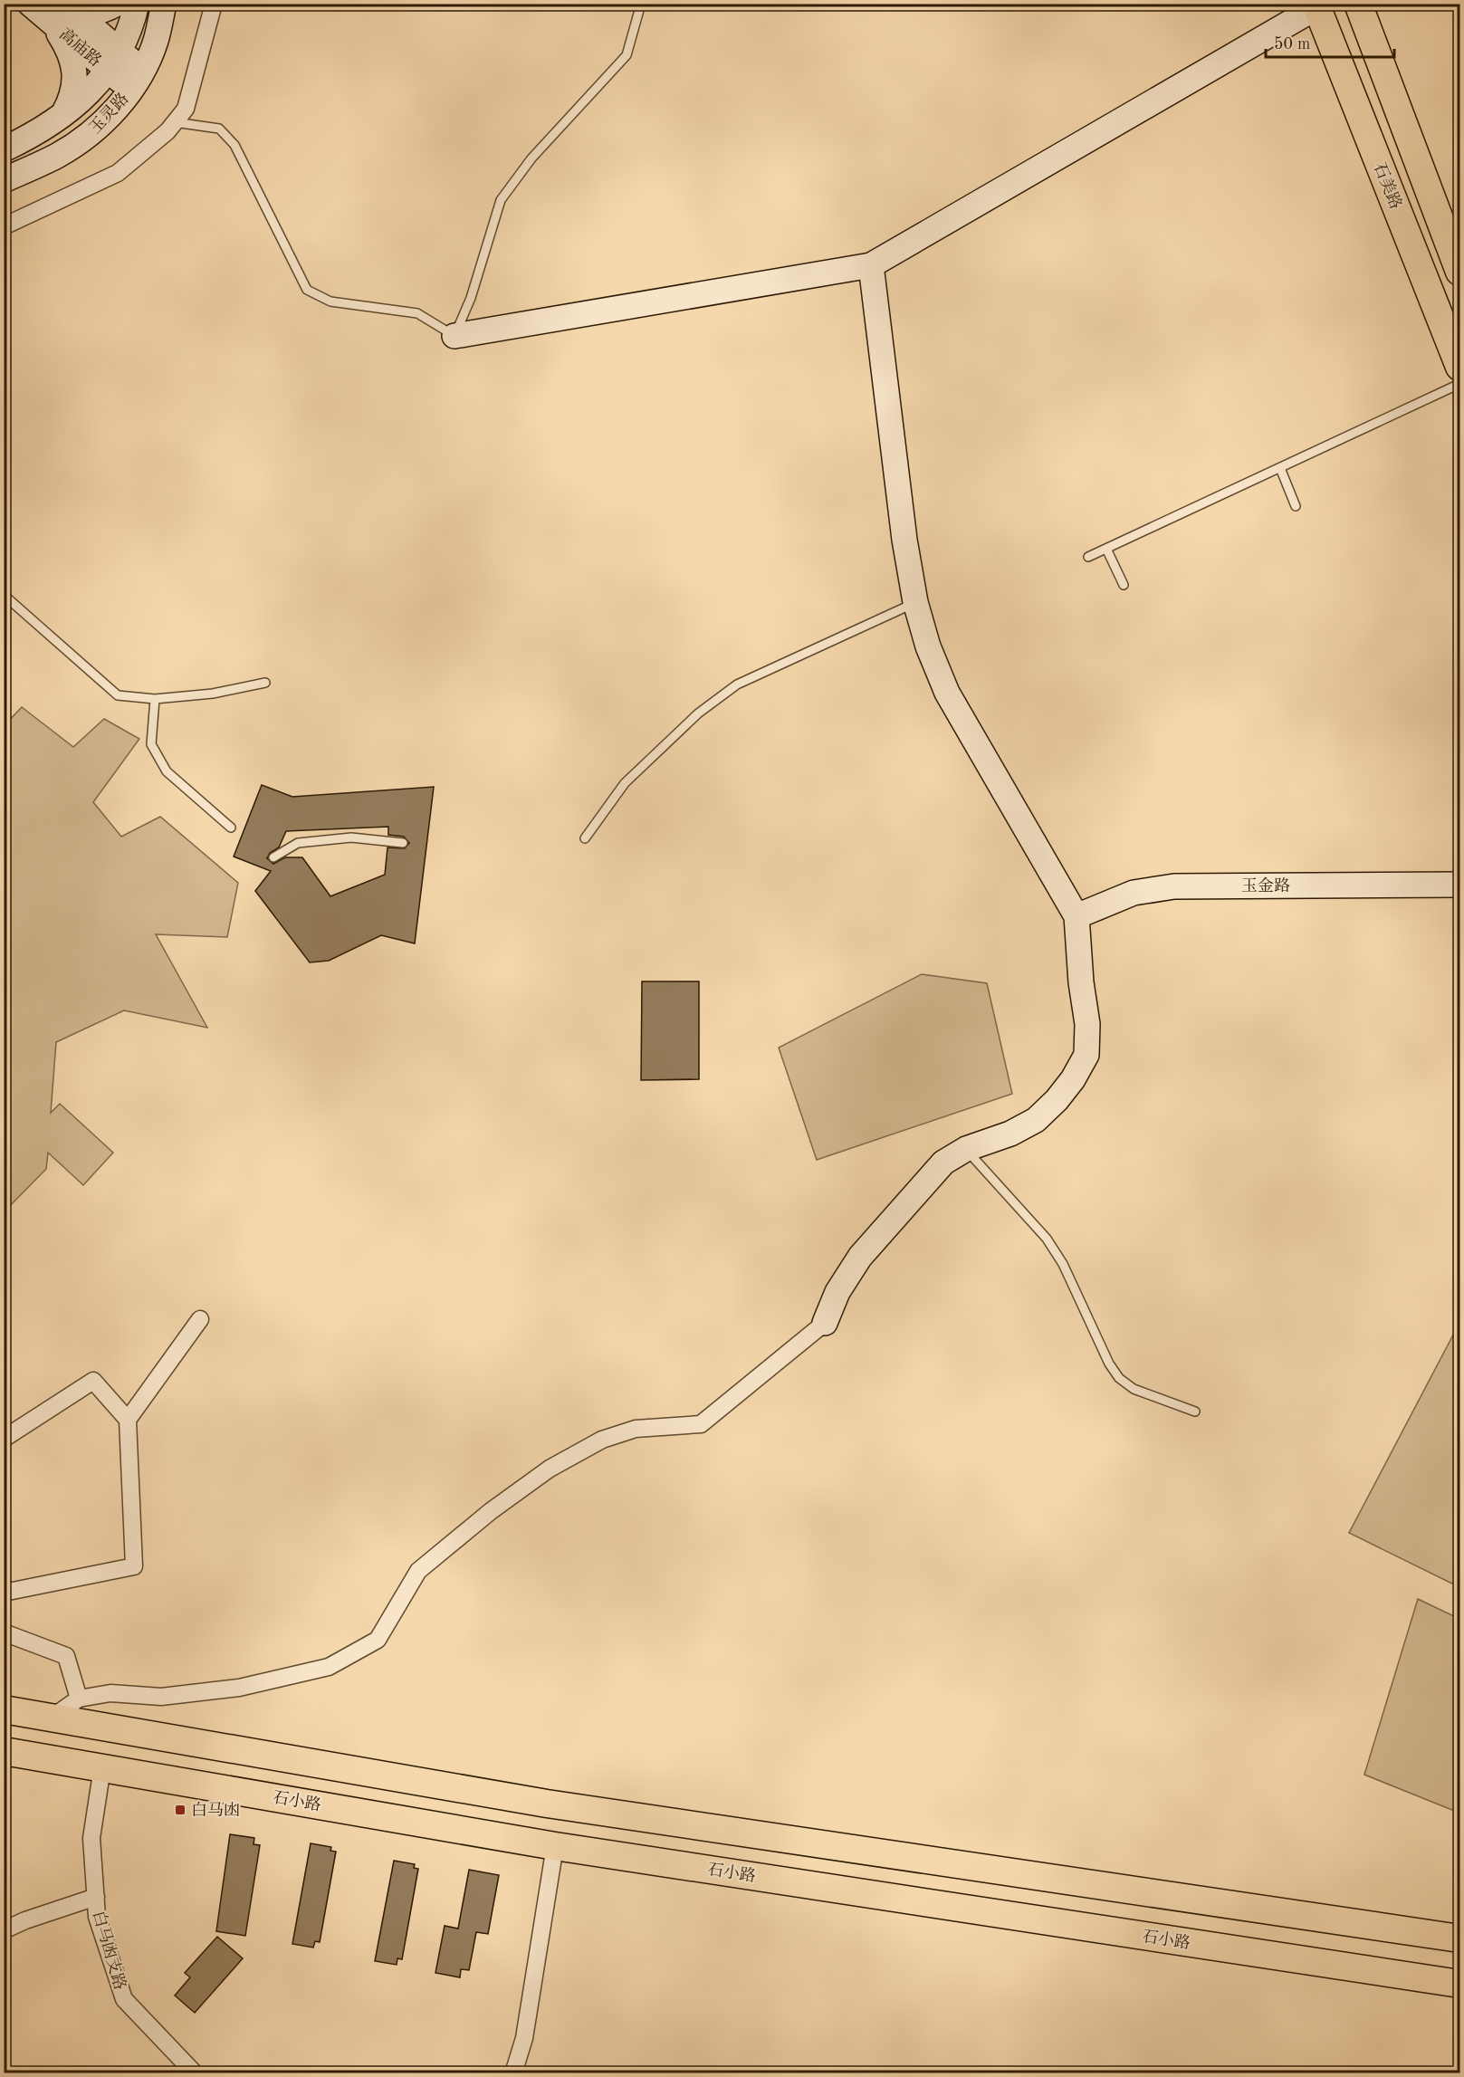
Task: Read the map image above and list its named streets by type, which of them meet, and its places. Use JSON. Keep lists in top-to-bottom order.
{
  "streets": {
    "main road": ["石美路", "石小路"],
    "street": [
      "高庙路",
      "玉灵路",
      "玉金路",
      "白马凼支路"
    ]
  },
  "crossings": [
    ["高庙路", "玉灵路"],
    ["石小路", "白马凼支路"]
  ],
  "places": {
    "transit": ["白马凼"]
  },
  "scale_bar": "50 m"
}
